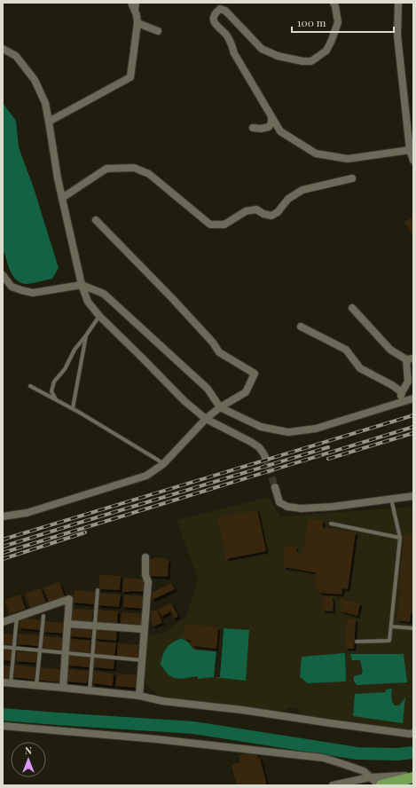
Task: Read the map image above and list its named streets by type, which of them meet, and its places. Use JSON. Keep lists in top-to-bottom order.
{
  "scale_bar": "100 m",
  "north": "top"
}
